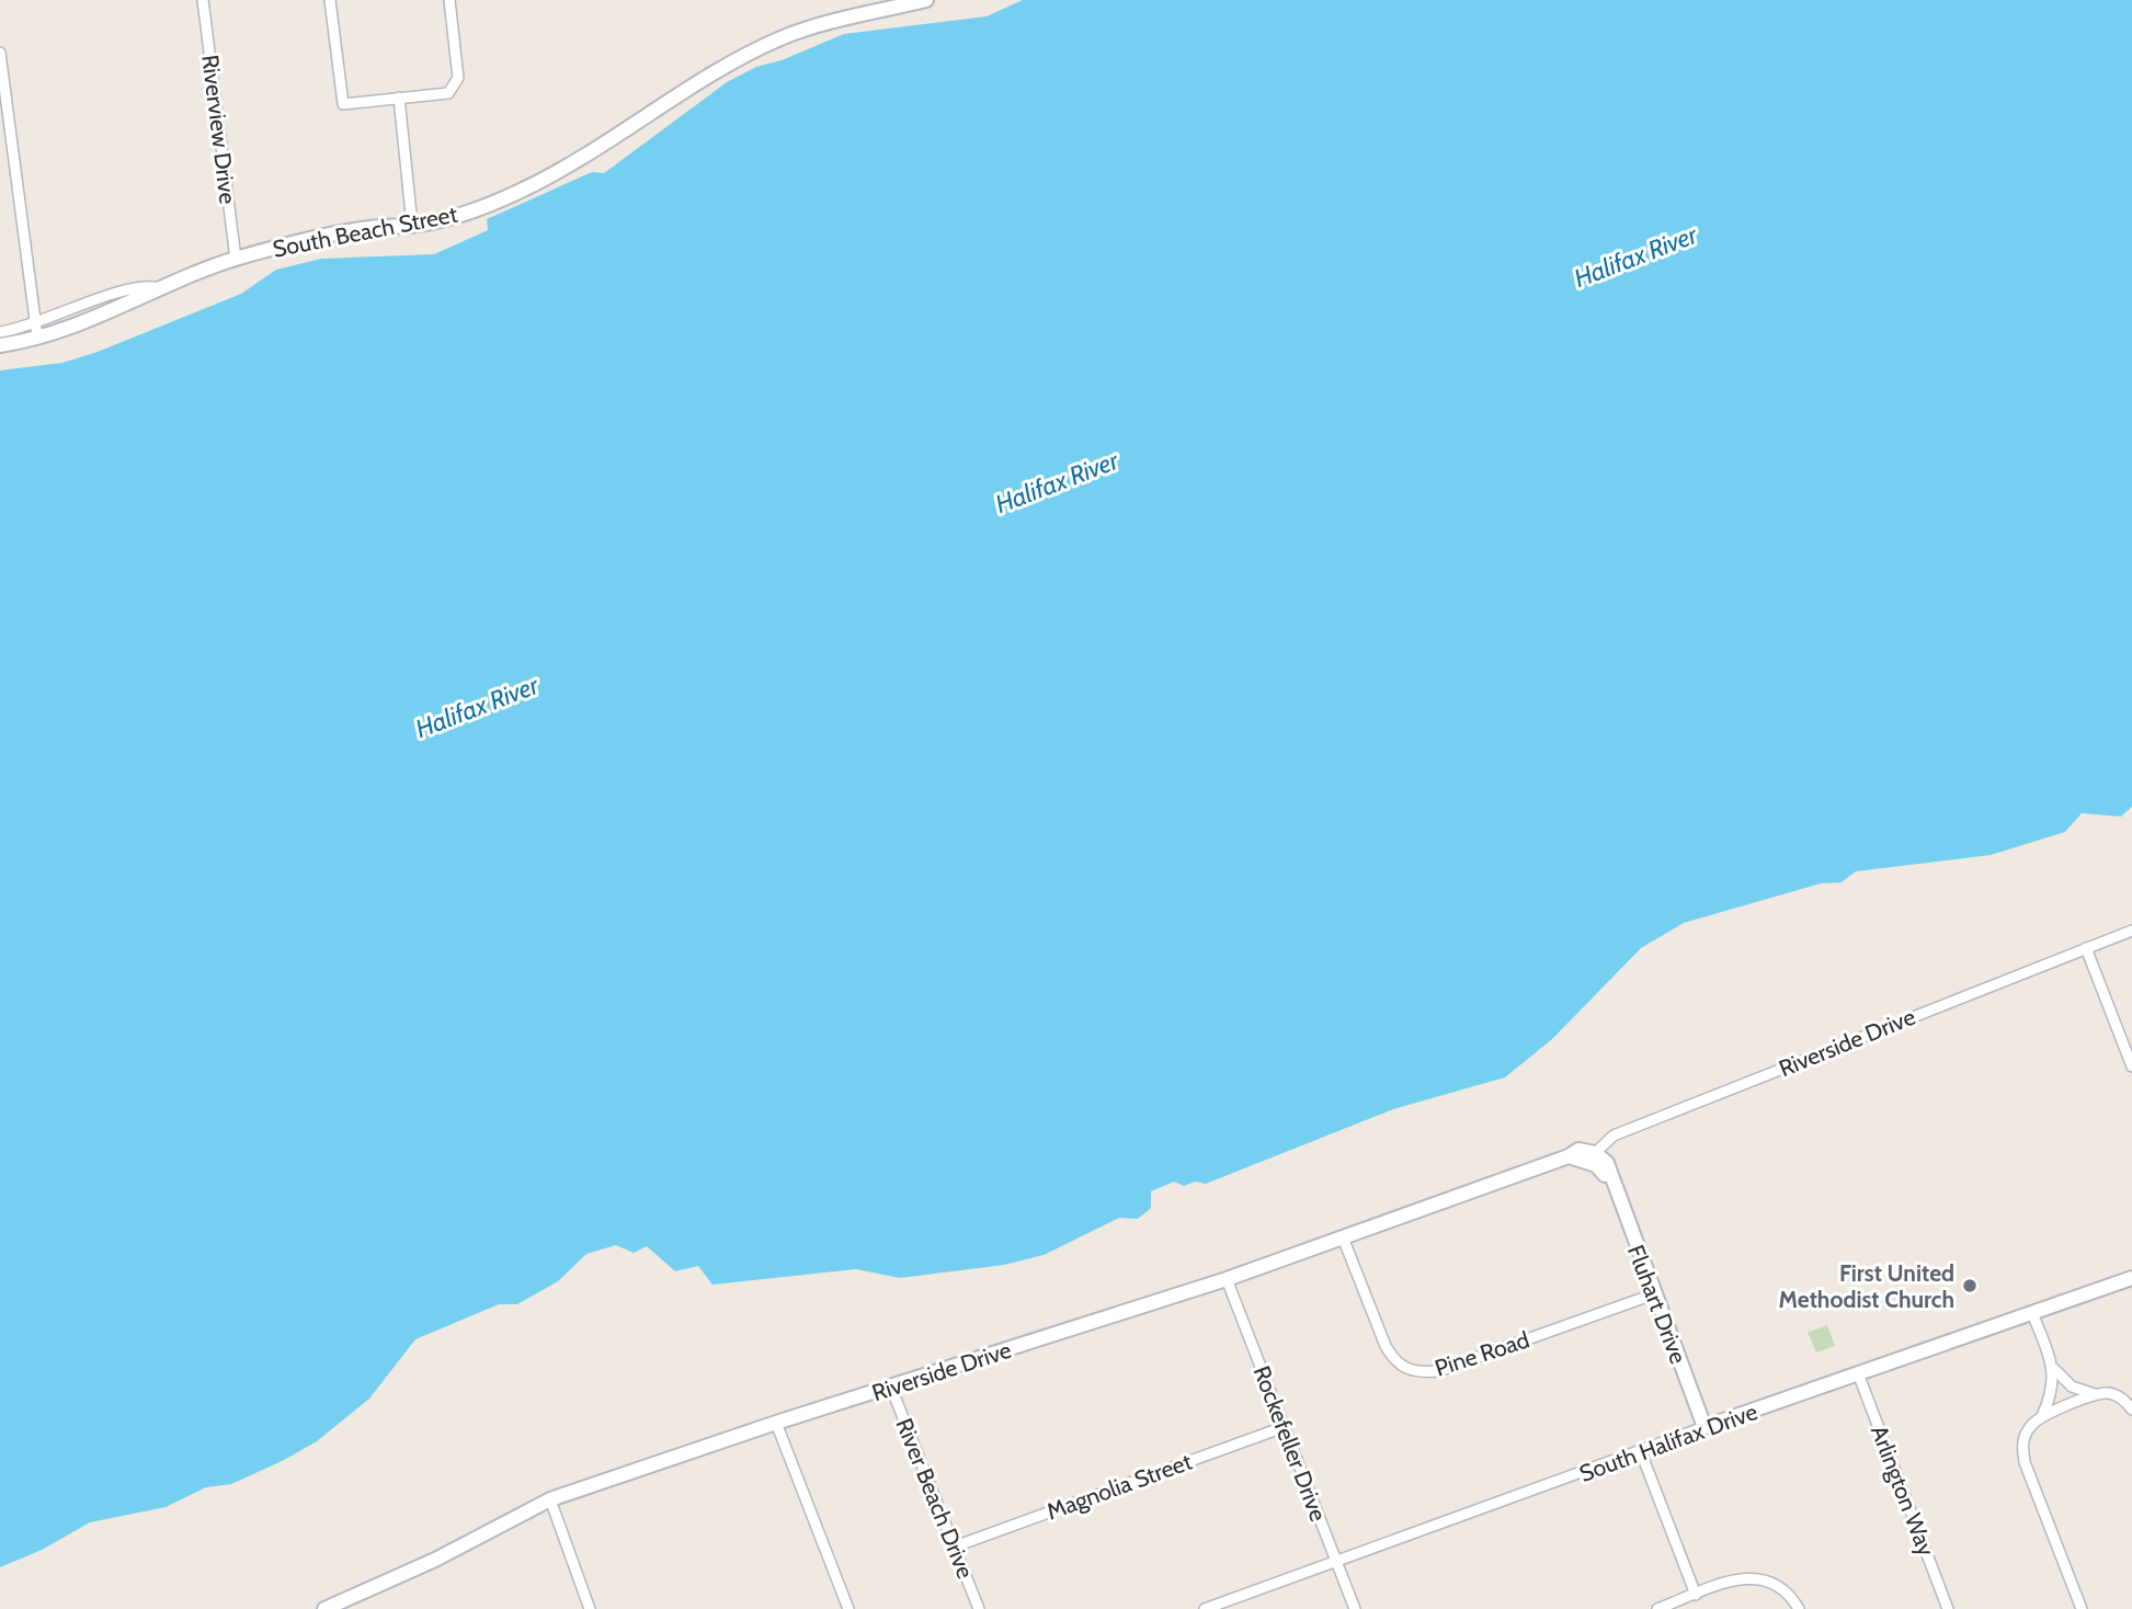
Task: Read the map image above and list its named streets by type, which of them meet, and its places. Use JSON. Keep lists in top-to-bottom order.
{
  "streets": {
    "street": [
      "Riverview Drive",
      "South Beach Street",
      "Riverside Drive",
      "Fluhart Drive",
      "Pine Road",
      "South Halifax Drive",
      "Rockefeller Drive",
      "Magnolia Street",
      "Arlington Way",
      "River Beach Drive"
    ]
  },
  "crossings": [
    ["Riverview Drive", "South Beach Street"],
    ["Riverside Drive", "Fluhart Drive"],
    ["Riverside Drive", "Pine Road"],
    ["Riverside Drive", "Rockefeller Drive"],
    ["Riverside Drive", "River Beach Drive"],
    ["Fluhart Drive", "Pine Road"],
    ["Fluhart Drive", "South Halifax Drive"],
    ["South Halifax Drive", "Rockefeller Drive"],
    ["South Halifax Drive", "Arlington Way"],
    ["Rockefeller Drive", "Magnolia Street"],
    ["Magnolia Street", "River Beach Drive"]
  ],
  "water": ["Halifax River"],
  "places": ["First United Methodist Church"]
}
